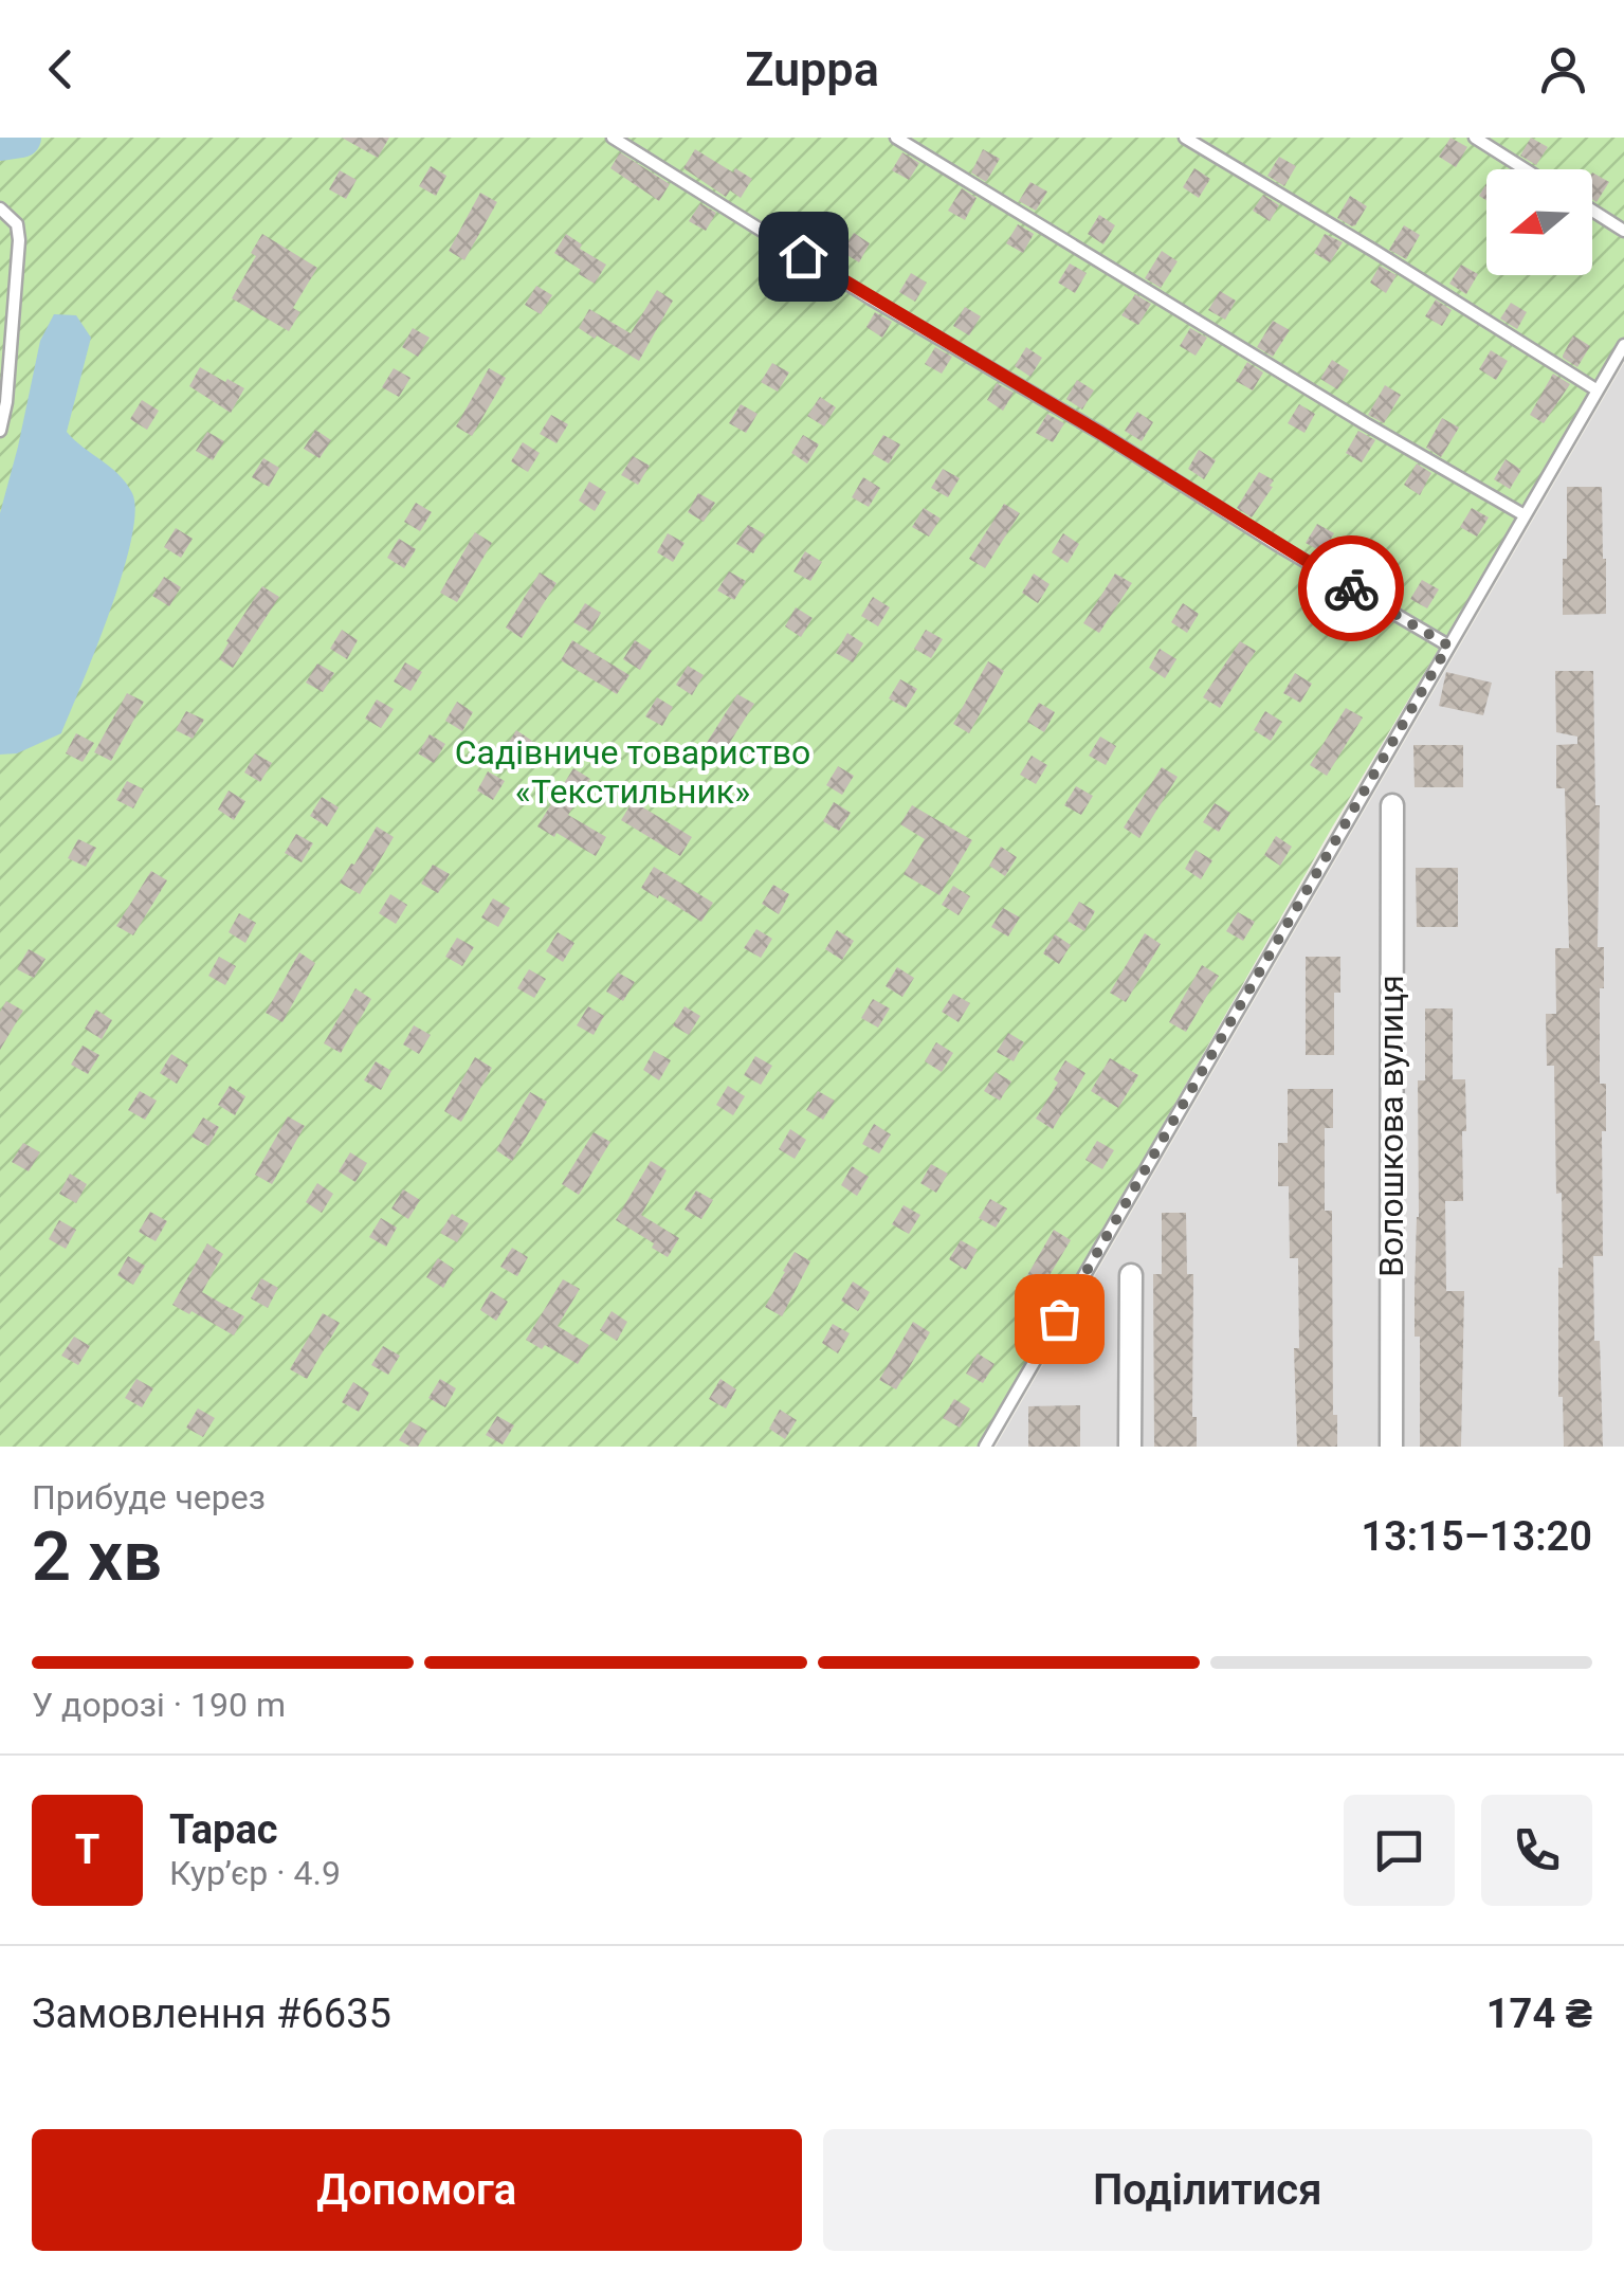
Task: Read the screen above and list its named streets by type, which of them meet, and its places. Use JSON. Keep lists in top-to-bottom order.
{
  "streets": {
    "street": ["Волошкова вулиця"]
  },
  "parks": ["Садівниче товариство «Текстильник»"],
  "north": "left",
  "page": {
    "header": "Zuppa",
    "heading": ["2 хв", "Прибуде через", "13:15–13:20"],
    "panel": [
      "Тарас",
      "Кур’єр · 4.9",
      "Замовлення #6635",
      "174 ₴"
    ],
    "bar": "У дорозі · 190 m",
    "round": "Т",
    "buttons": ["Допомога", "Поділитися"]
  }
}
